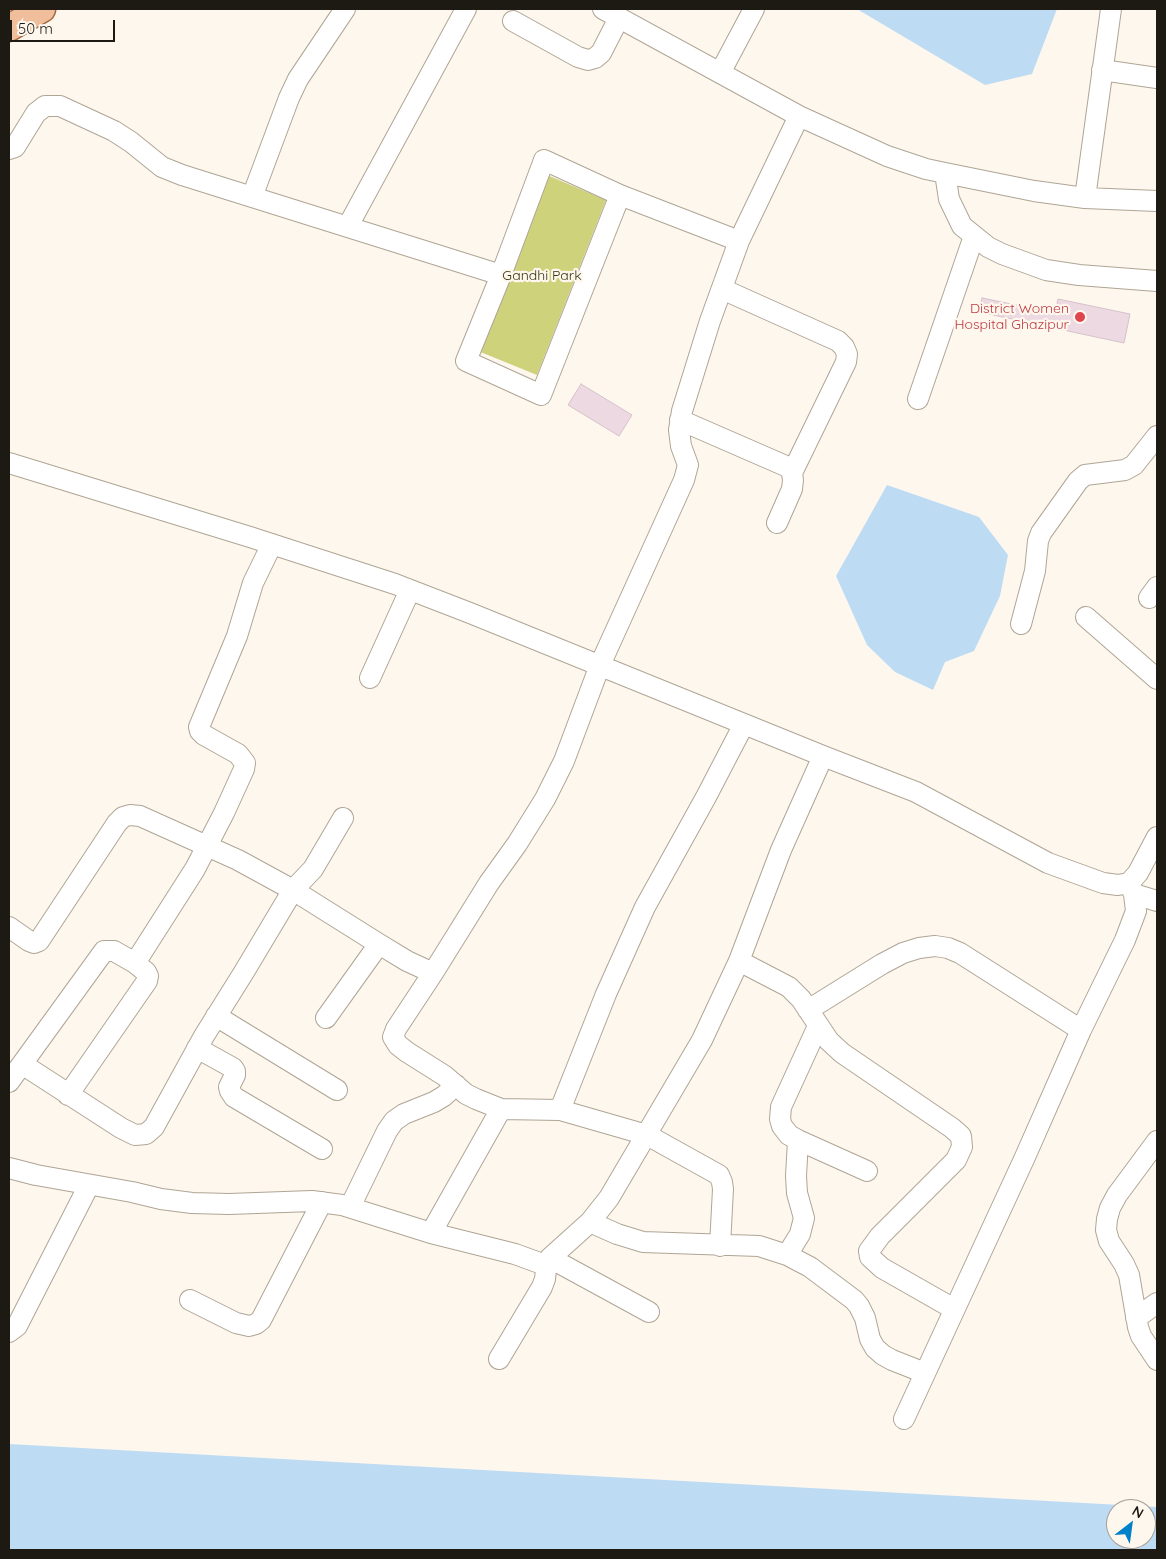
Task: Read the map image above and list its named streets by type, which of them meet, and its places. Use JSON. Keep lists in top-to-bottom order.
{
  "parks": ["Gandhi Park"],
  "places": ["District Women Hospital Ghazipur"],
  "scale_bar": "50 m",
  "north": "top right"
}
